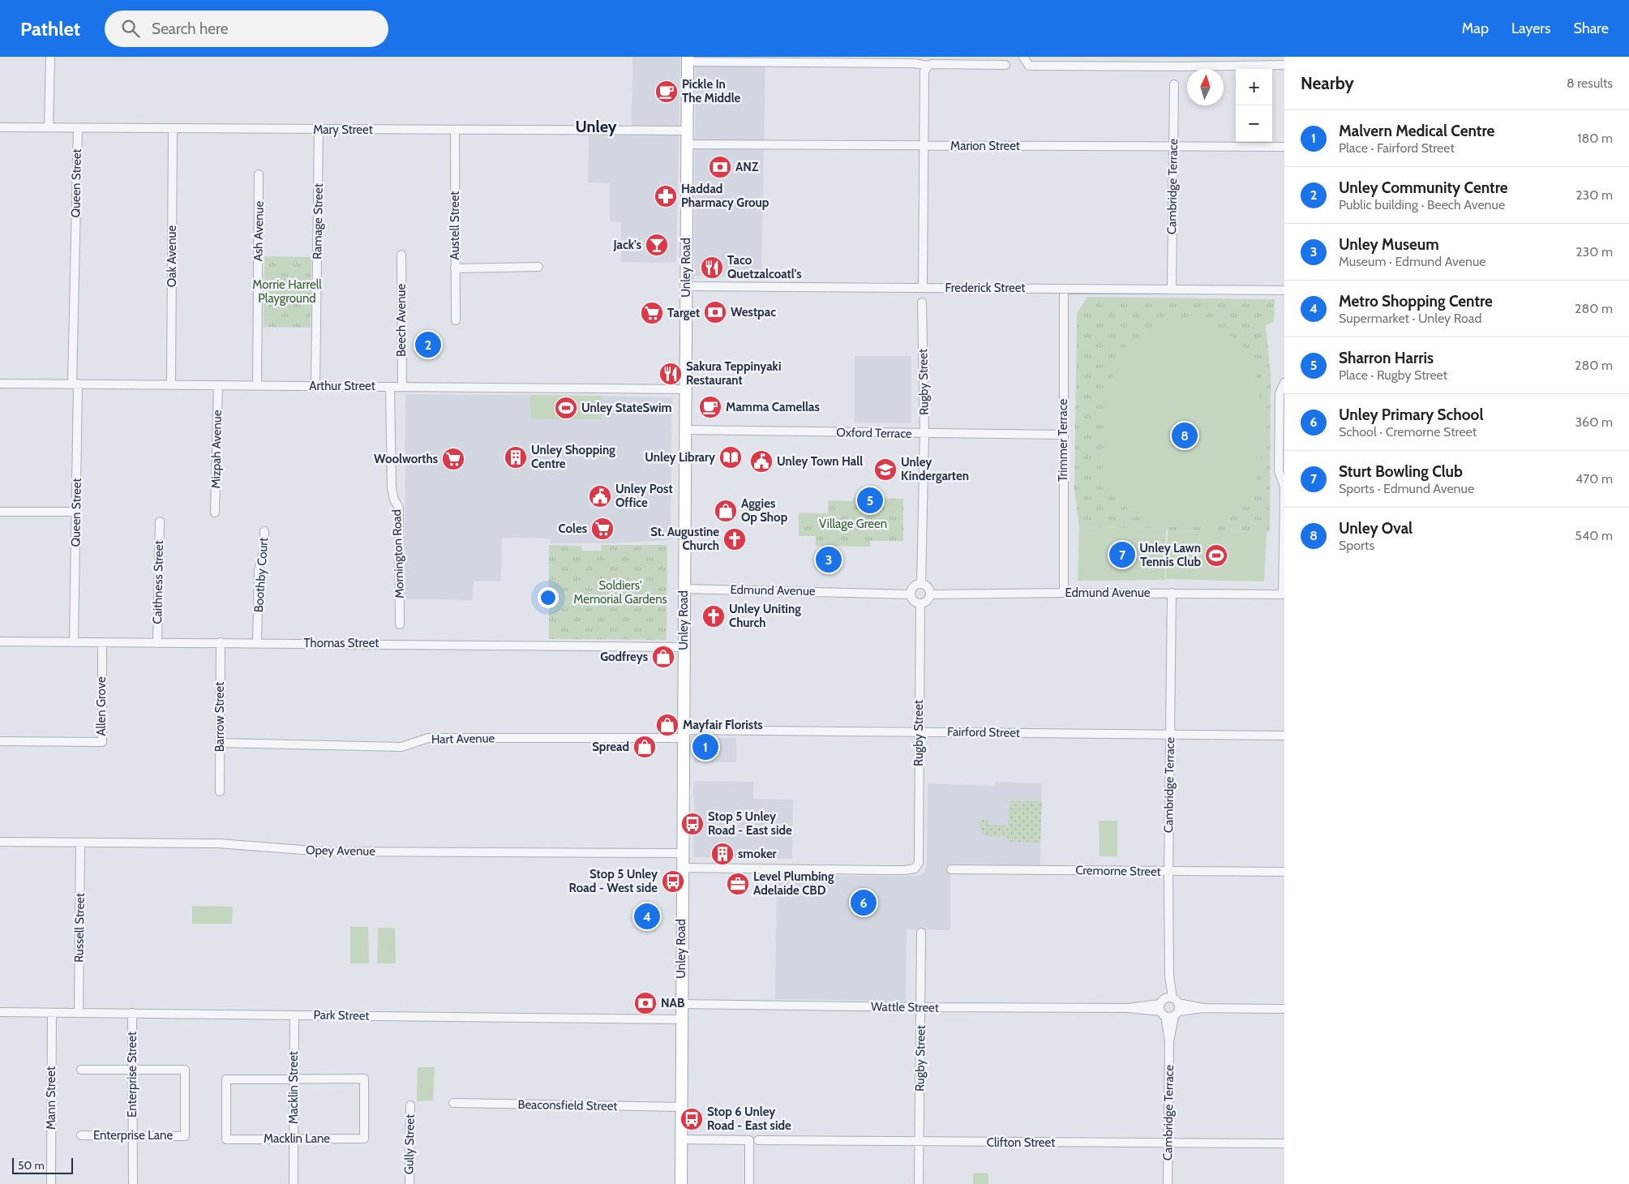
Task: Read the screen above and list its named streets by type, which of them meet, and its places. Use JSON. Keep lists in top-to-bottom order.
{
  "streets": {
    "main road": ["Unley Road"],
    "street": [
      "Mary Street",
      "Marion Street",
      "Queen Street",
      "Cambridge Terrace",
      "Ramage Street",
      "Austell Street",
      "Ash Avenue",
      "Oak Avenue",
      "Frederick Street",
      "Beech Avenue",
      "Rugby Street",
      "Arthur Street",
      "Oxford Terrace",
      "Trimmer Terrace",
      "Mizpah Avenue",
      "Mornington Road",
      "Boothby Court",
      "Caithness Street",
      "Edmund Avenue",
      "Thomas Street",
      "Allen Grove",
      "Barrow Street",
      "Fairford Street",
      "Hart Avenue",
      "Opey Avenue",
      "Cremorne Street",
      "Russell Street",
      "Wattle Street",
      "Park Street",
      "Enterprise Street",
      "Macklin Street",
      "Mann Street",
      "Beaconsfield Street",
      "Enterprise Lane",
      "Macklin Lane",
      "Clifton Street",
      "Gully Street"
    ]
  },
  "crossings": [
    ["Mary Street", "Queen Street"],
    ["Mary Street", "Ramage Street"],
    ["Mary Street", "Austell Street"],
    ["Mary Street", "Oak Avenue"],
    ["Mary Street", "Unley Road"],
    ["Marion Street", "Cambridge Terrace"],
    ["Marion Street", "Unley Road"],
    ["Queen Street", "Arthur Street"],
    ["Queen Street", "Thomas Street"],
    ["Cambridge Terrace", "Frederick Street"],
    ["Cambridge Terrace", "Edmund Avenue"],
    ["Cambridge Terrace", "Fairford Street"],
    ["Cambridge Terrace", "Cremorne Street"],
    ["Cambridge Terrace", "Wattle Street"],
    ["Cambridge Terrace", "Clifton Street"],
    ["Ramage Street", "Arthur Street"],
    ["Ash Avenue", "Arthur Street"],
    ["Oak Avenue", "Arthur Street"],
    ["Unley Road", "Frederick Street"],
    ["Unley Road", "Rugby Street"],
    ["Unley Road", "Arthur Street"],
    ["Unley Road", "Oxford Terrace"],
    ["Unley Road", "Edmund Avenue"],
    ["Unley Road", "Thomas Street"],
    ["Unley Road", "Fairford Street"],
    ["Unley Road", "Hart Avenue"],
    ["Unley Road", "Opey Avenue"],
    ["Unley Road", "Wattle Street"],
    ["Unley Road", "Park Street"],
    ["Unley Road", "Beaconsfield Street"],
    ["Unley Road", "Clifton Street"],
    ["Frederick Street", "Trimmer Terrace"],
    ["Beech Avenue", "Arthur Street"],
    ["Rugby Street", "Oxford Terrace"],
    ["Rugby Street", "Edmund Avenue"],
    ["Rugby Street", "Fairford Street"],
    ["Rugby Street", "Wattle Street"],
    ["Rugby Street", "Clifton Street"],
    ["Arthur Street", "Mizpah Avenue"],
    ["Arthur Street", "Mornington Road"],
    ["Oxford Terrace", "Trimmer Terrace"],
    ["Trimmer Terrace", "Edmund Avenue"],
    ["Boothby Court", "Thomas Street"],
    ["Caithness Street", "Thomas Street"],
    ["Thomas Street", "Allen Grove"],
    ["Thomas Street", "Barrow Street"],
    ["Barrow Street", "Hart Avenue"],
    ["Fairford Street", "Hart Avenue"],
    ["Opey Avenue", "Russell Street"],
    ["Russell Street", "Park Street"],
    ["Park Street", "Enterprise Street"],
    ["Park Street", "Macklin Street"],
    ["Park Street", "Mann Street"],
    ["Enterprise Street", "Enterprise Lane"],
    ["Macklin Street", "Macklin Lane"]
  ],
  "districts": ["Unley"],
  "parks": ["Morrie Harrell Playground", "Village Green", "Soldiers' Memorial Gardens"],
  "places": {
    "cafe": ["Pickle In The Middle", "Mamma Camellas"],
    "bank": ["ANZ", "Westpac", "NAB"],
    "pharmacy": ["Haddad Pharmacy Group"],
    "bar": ["Jack's"],
    "restaurant": ["Taco Quetzalcoatl's", "Sakura Teppinyaki Restaurant"],
    "supermarket": ["Target", "Woolworths", "Coles"],
    "sports": ["Unley StateSwim", "Unley Lawn Tennis Club"],
    "building": ["Unley Shopping Centre", "smoker"],
    "library": ["Unley Library"],
    "public building": ["Unley Town Hall", "Unley Post Office"],
    "school or university": ["Unley Kindergarten"],
    "shop": [
      "Aggies Op Shop",
      "Godfreys",
      "Mayfair Florists",
      "Spread"
    ],
    "church": ["St. Augustine Church", "Unley Uniting Church"],
    "bus stop": ["Stop 5 Unley Road - East side", "Stop 5 Unley Road - West side", "Stop 6 Unley Road - East side"],
    "office": ["Level Plumbing Adelaide CBD"]
  },
  "scale_bar": "50 m",
  "north": "top",
  "page": {
    "header": "Pathlet",
    "search": "Search here",
    "nav": ["Map", "Layers", "Share"],
    "heading": ["Nearby", "8 results"],
    "map_buttons": ["+", "−"],
    "list": [
      {
        "mark": "1",
        "name": "Malvern Medical Centre",
        "note": "Place · Fairford Street",
        "value": "180 m"
      },
      {
        "mark": "2",
        "name": "Unley Community Centre",
        "note": "Public building · Beech Avenue",
        "value": "230 m"
      },
      {
        "mark": "3",
        "name": "Unley Museum",
        "note": "Museum · Edmund Avenue",
        "value": "230 m"
      },
      {
        "mark": "4",
        "name": "Metro Shopping Centre",
        "note": "Supermarket · Unley Road",
        "value": "280 m"
      },
      {
        "mark": "5",
        "name": "Sharron Harris",
        "note": "Place · Rugby Street",
        "value": "280 m"
      },
      {
        "mark": "6",
        "name": "Unley Primary School",
        "note": "School · Cremorne Street",
        "value": "360 m"
      },
      {
        "mark": "7",
        "name": "Sturt Bowling Club",
        "note": "Sports · Edmund Avenue",
        "value": "470 m"
      },
      {
        "mark": "8",
        "name": "Unley Oval",
        "note": "Sports",
        "value": "540 m"
      }
    ],
    "pins": [
      "2",
      "8",
      "5",
      "7",
      "3",
      "1",
      "6",
      "4"
    ],
    "scale": "50 m"
  }
}
